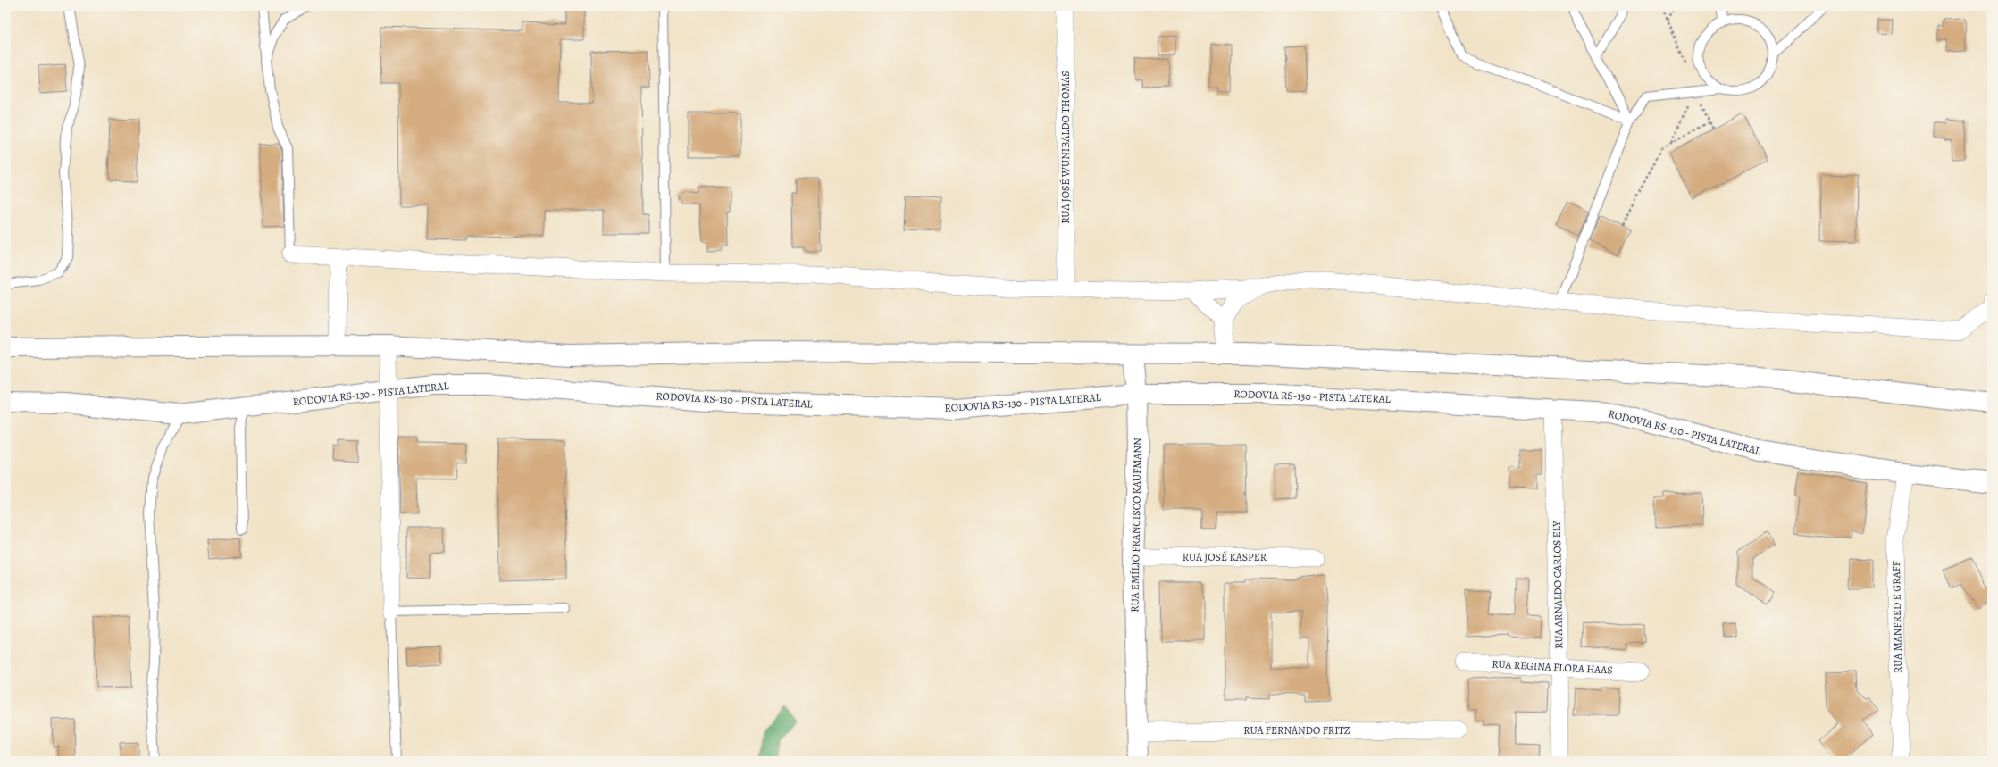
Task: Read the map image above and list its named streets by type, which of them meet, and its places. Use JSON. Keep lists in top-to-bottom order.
{
  "streets": {
    "street": [
      "RUA JOSÉ WUNIBALDO THOMAS",
      "RODOVIA RS-130 - PISTA LATERAL",
      "RUA EMÍLIO FRANCISCO KAUFMANN",
      "RUA JOSÉ KASPER",
      "RUA ARNALDO CARLOS ELY",
      "RUA MANFRED E GRAFF",
      "RUA REGINA FLORA HAAS",
      "RUA FERNANDO FRITZ"
    ]
  },
  "crossings": [
    ["RODOVIA RS-130 - PISTA LATERAL", "RUA EMÍLIO FRANCISCO KAUFMANN"],
    ["RODOVIA RS-130 - PISTA LATERAL", "RUA ARNALDO CARLOS ELY"],
    ["RODOVIA RS-130 - PISTA LATERAL", "RUA MANFRED E GRAFF"],
    ["RUA EMÍLIO FRANCISCO KAUFMANN", "RUA JOSÉ KASPER"],
    ["RUA EMÍLIO FRANCISCO KAUFMANN", "RUA FERNANDO FRITZ"],
    ["RUA ARNALDO CARLOS ELY", "RUA REGINA FLORA HAAS"]
  ]
}
